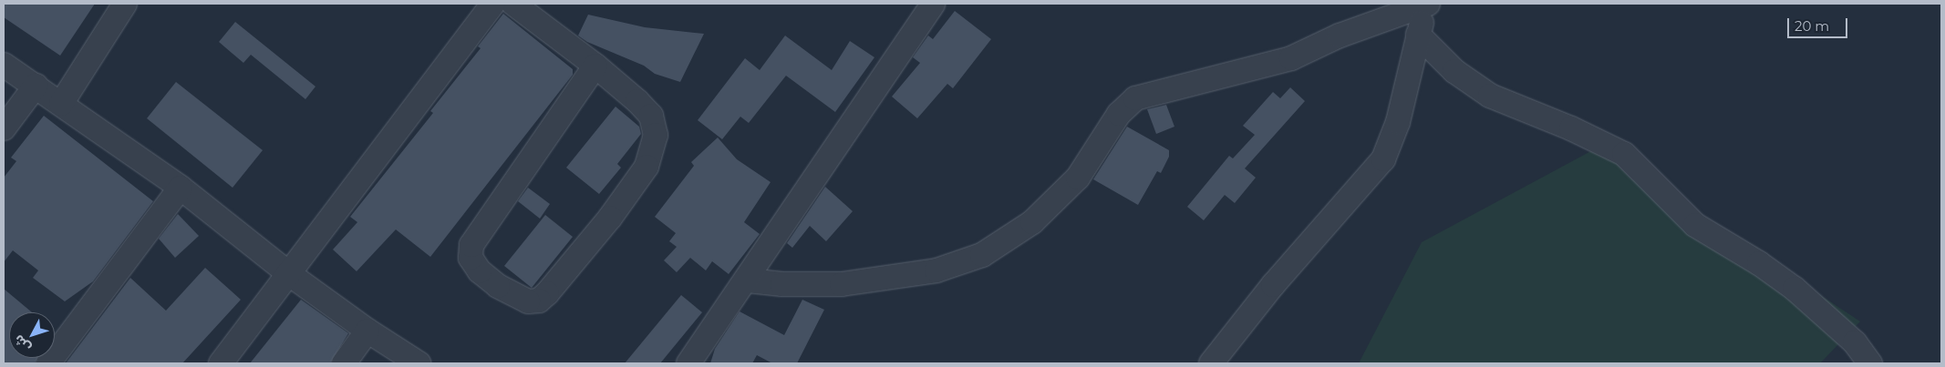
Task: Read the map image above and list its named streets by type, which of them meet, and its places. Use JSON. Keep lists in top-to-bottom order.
{
  "scale_bar": "20 m",
  "north": "bottom left"
}
